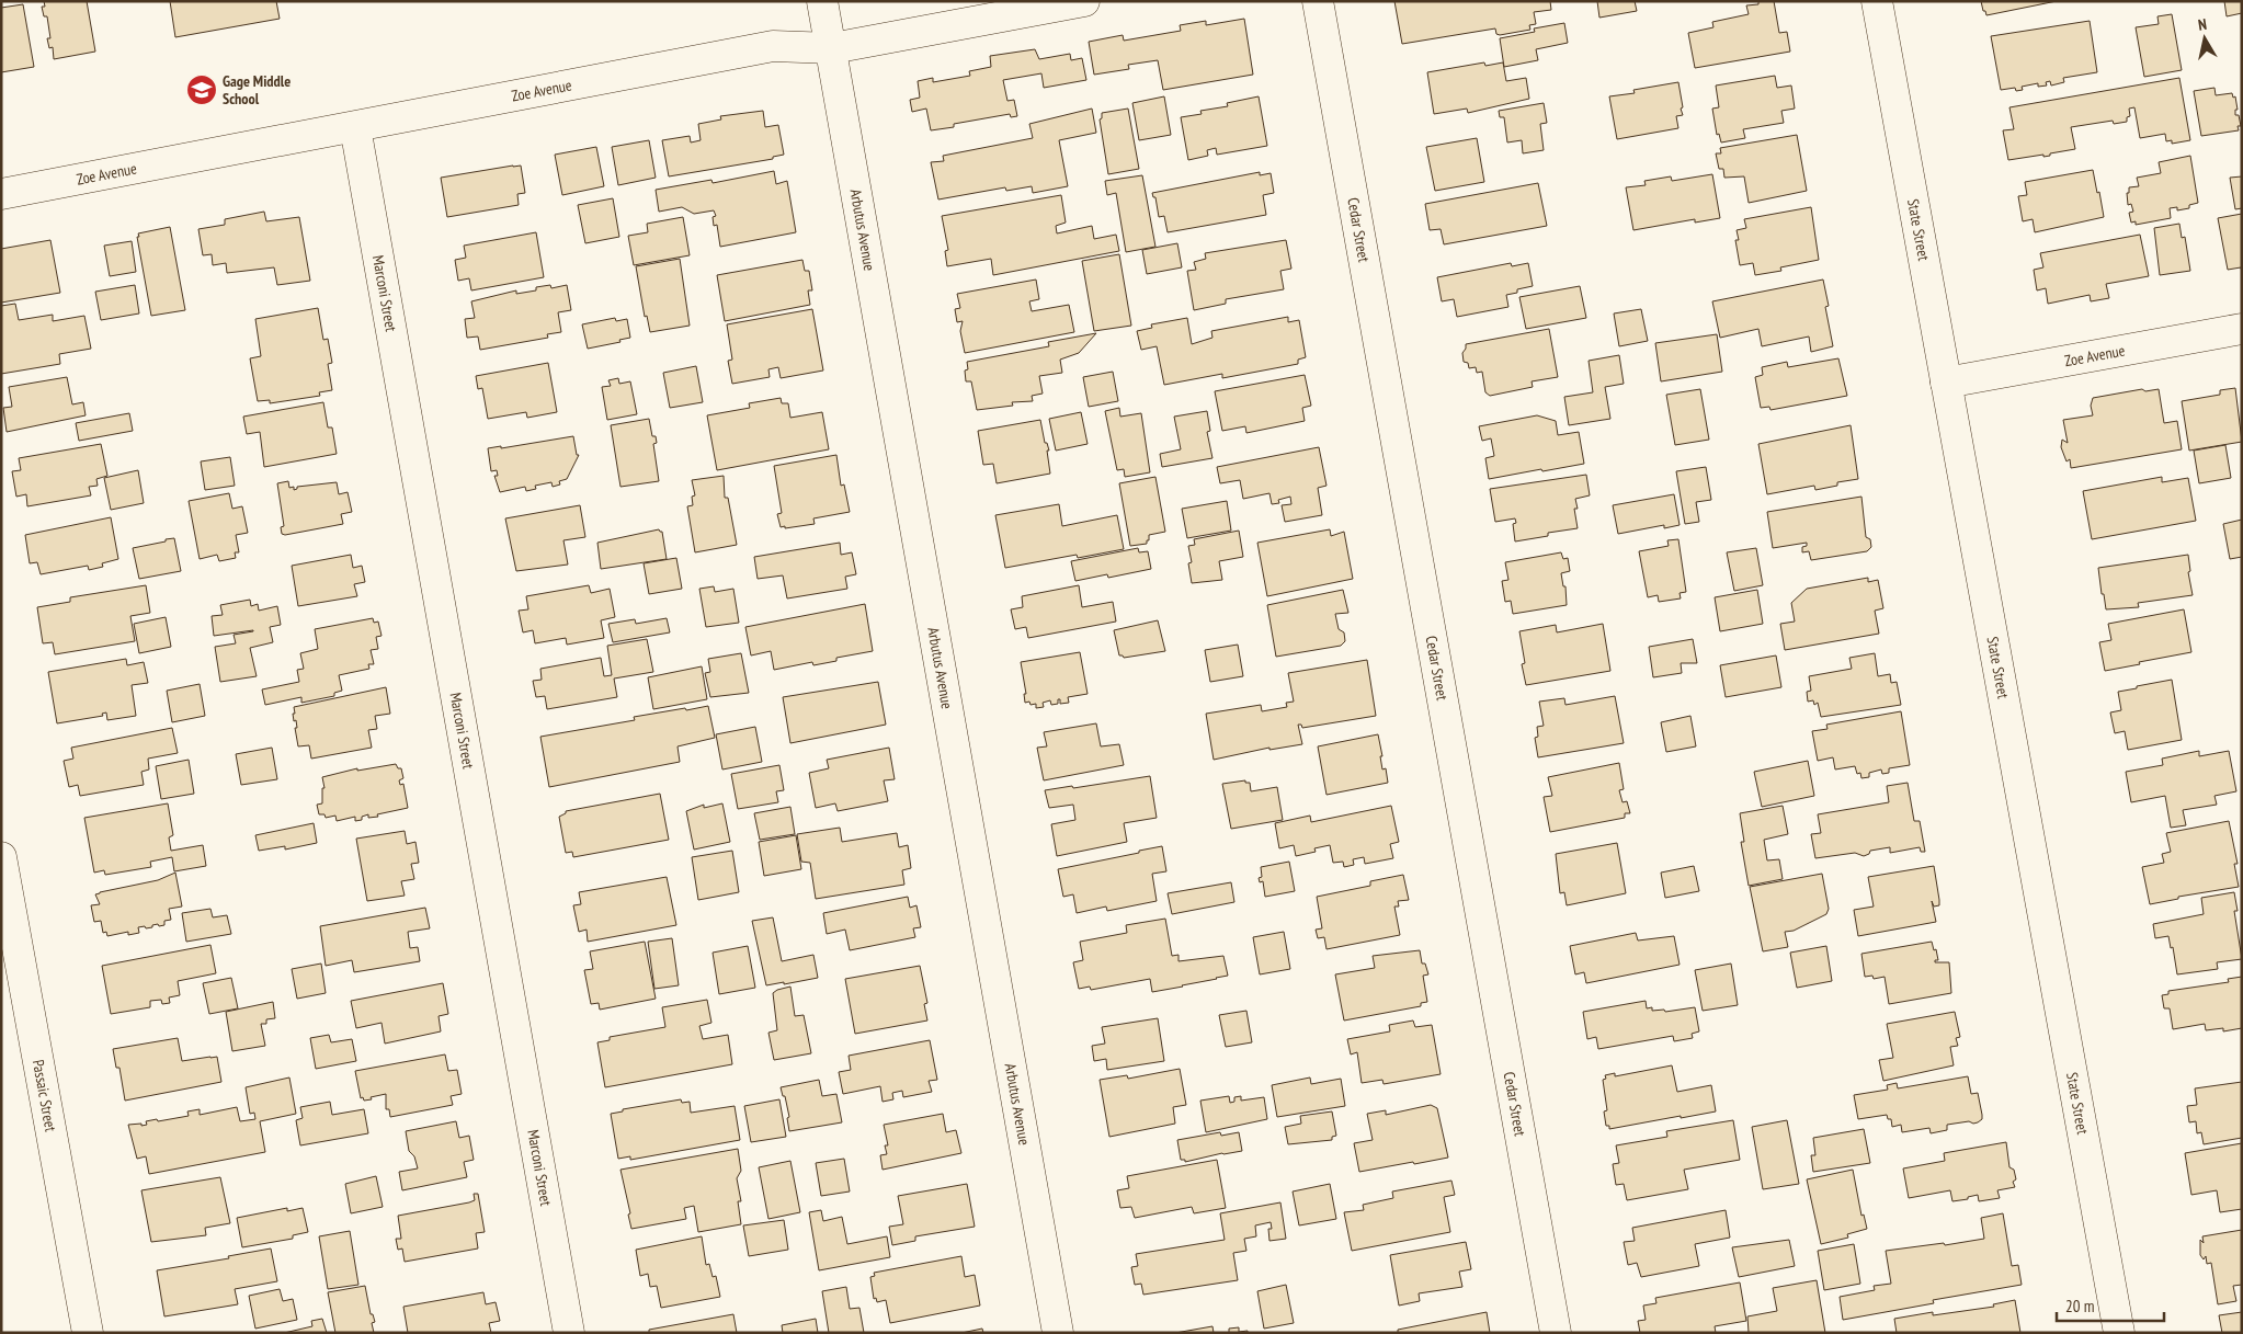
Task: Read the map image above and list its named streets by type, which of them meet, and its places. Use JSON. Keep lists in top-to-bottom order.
{
  "streets": {
    "street": [
      "Zoe Avenue",
      "Arbutus Avenue",
      "Cedar Street",
      "State Street",
      "Marconi Street",
      "Passaic Street"
    ]
  },
  "crossings": [
    ["Zoe Avenue", "Arbutus Avenue"],
    ["Zoe Avenue", "State Street"],
    ["Zoe Avenue", "Marconi Street"]
  ],
  "places": {
    "school or university": ["Gage Middle School"]
  },
  "scale_bar": "20 m",
  "north": "top"
}
